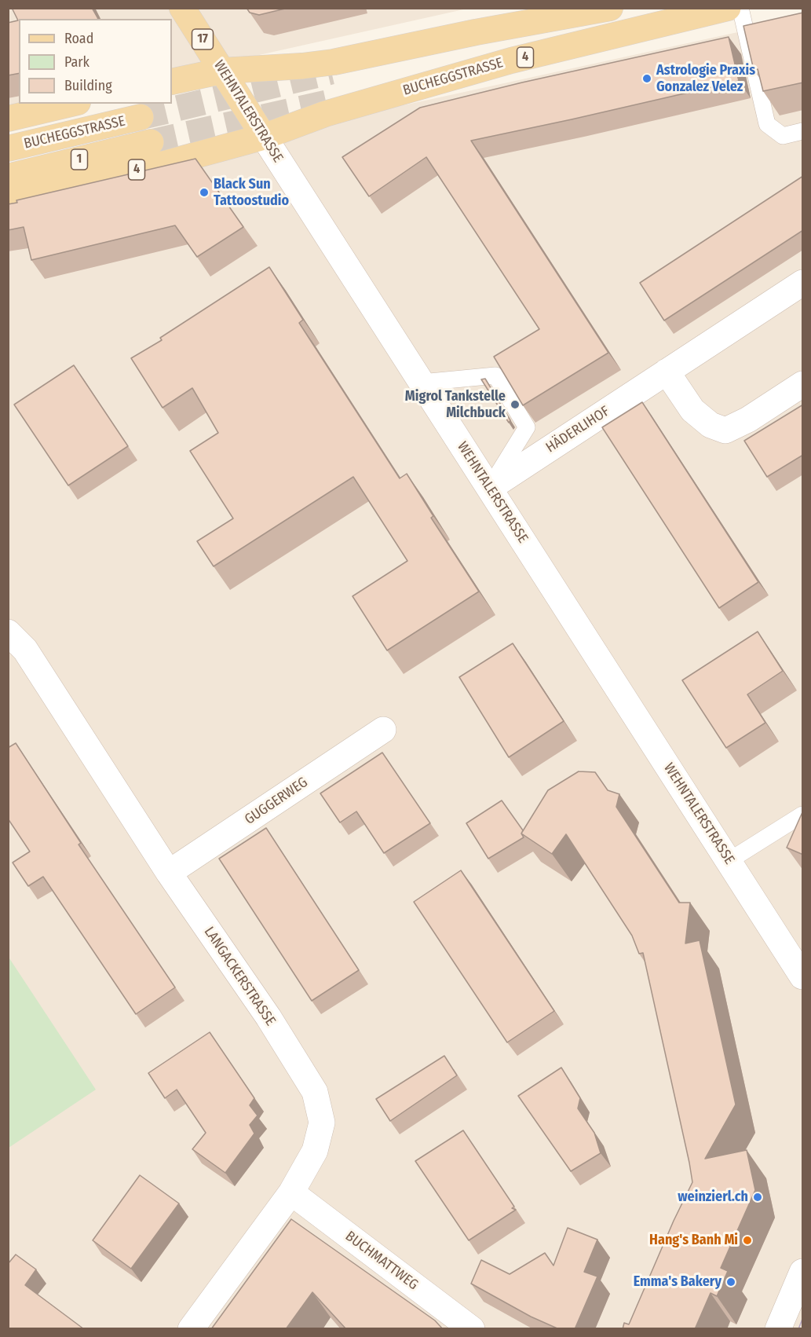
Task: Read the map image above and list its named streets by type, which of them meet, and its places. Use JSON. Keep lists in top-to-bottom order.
{
  "streets": {
    "main road": [
      "17",
      "4",
      "BUCHEGGSTRASSE",
      "WEHNTALERSTRASSE",
      "1"
    ],
    "street": [
      "HÄDERLIHOF",
      "GUGGERWEG",
      "LANGACKERSTRASSE",
      "BUCHMATTWEG"
    ]
  },
  "crossings": [
    ["4", "BUCHEGGSTRASSE"],
    ["4", "WEHNTALERSTRASSE"],
    ["BUCHEGGSTRASSE", "WEHNTALERSTRASSE"],
    ["WEHNTALERSTRASSE", "HÄDERLIHOF"],
    ["GUGGERWEG", "LANGACKERSTRASSE"],
    ["LANGACKERSTRASSE", "BUCHMATTWEG"]
  ],
  "places": [
    "Astrologie Praxis Gonzalez Velez",
    "Black Sun Tattoostudio",
    "Migrol Tankstelle Milchbuck",
    "weinzierl.ch",
    "Hang's Banh Mi",
    "Emma's Bakery"
  ],
  "legend": ["Road", "Park", "Building"]
}
